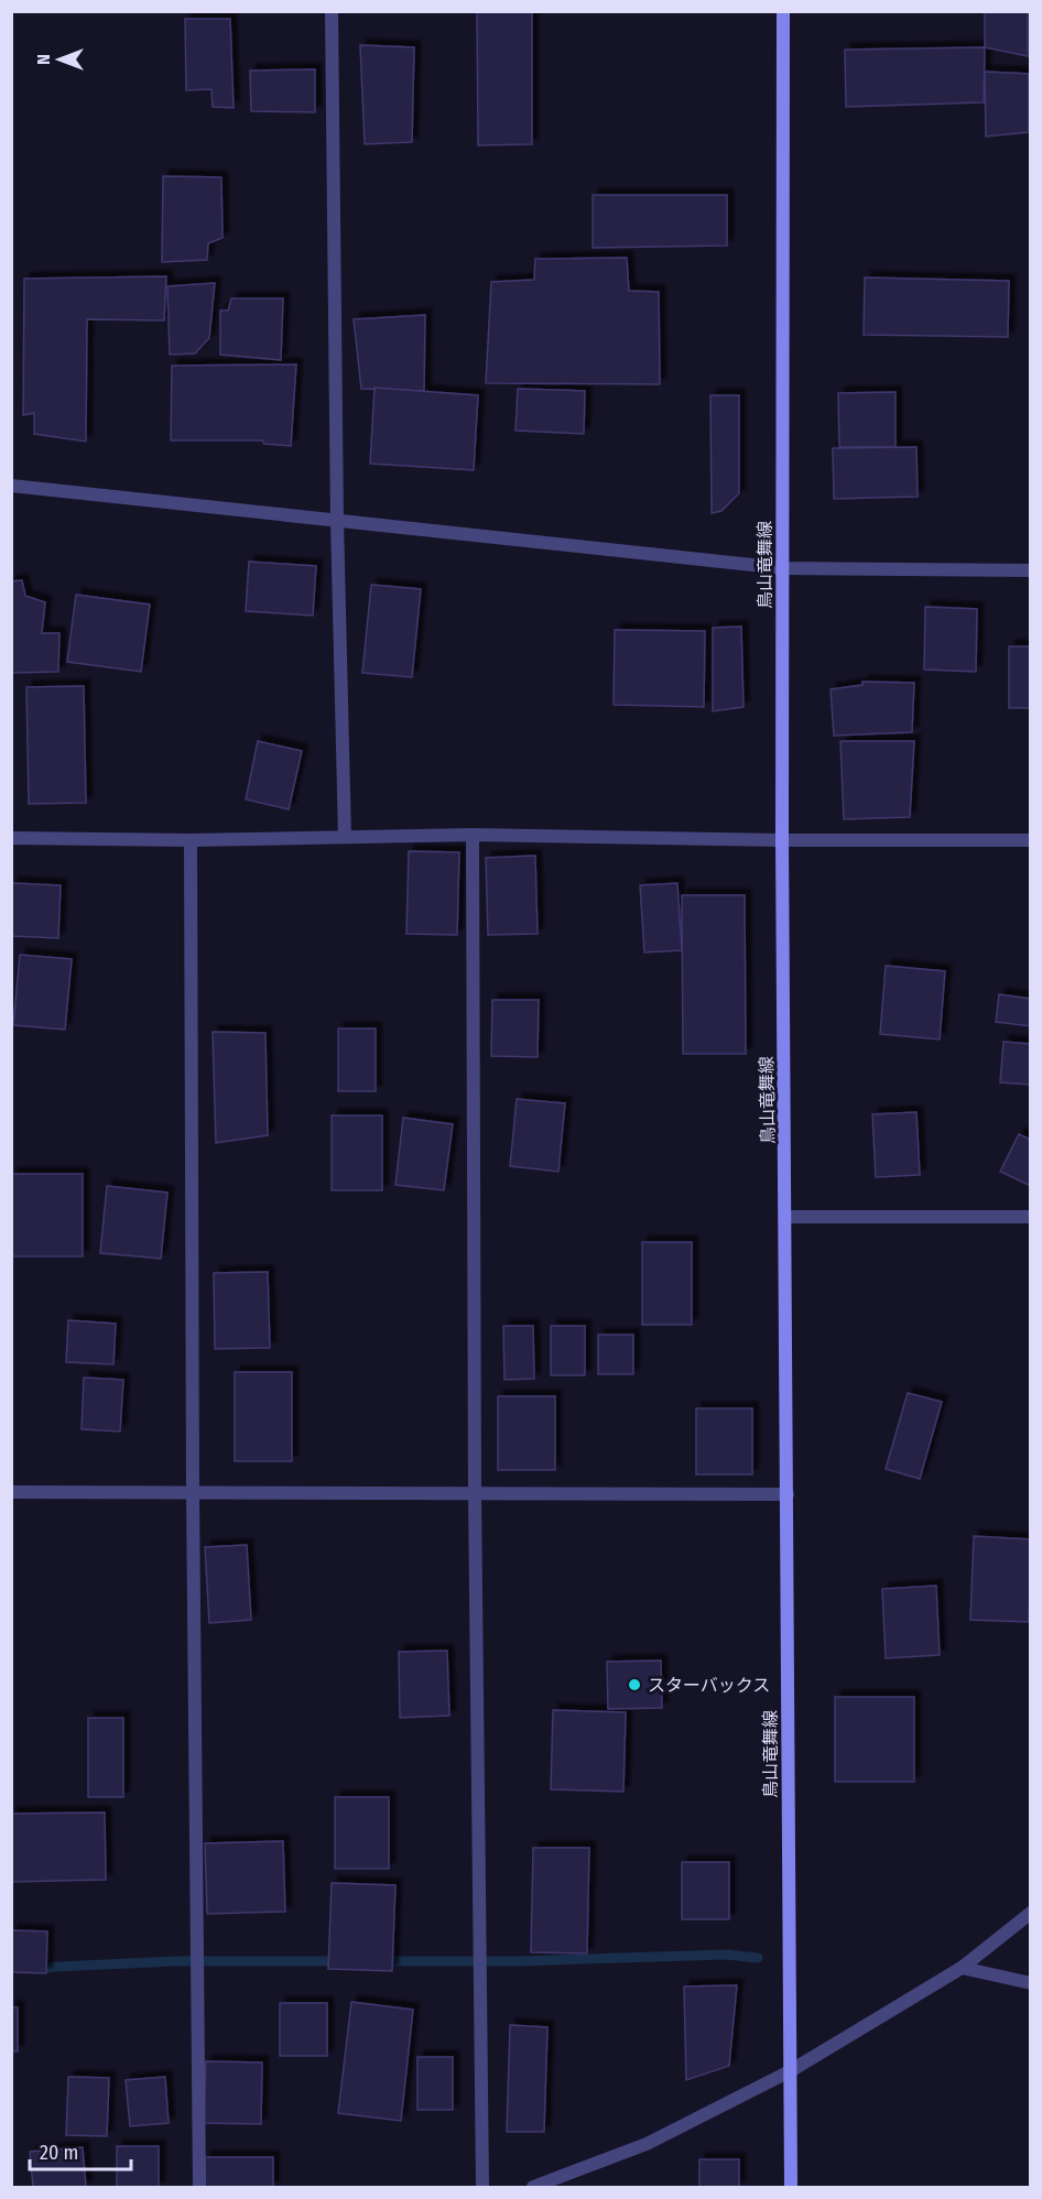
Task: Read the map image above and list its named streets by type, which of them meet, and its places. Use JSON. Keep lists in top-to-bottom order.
{
  "streets": {
    "main road": ["鳥山竜舞線"]
  },
  "places": ["スターバックス"],
  "scale_bar": "20 m",
  "north": "left"
}
